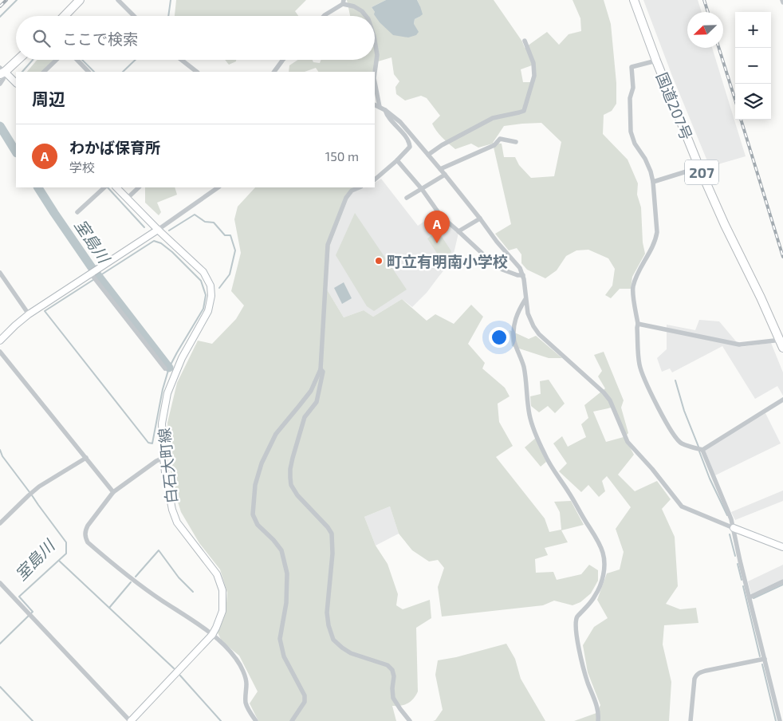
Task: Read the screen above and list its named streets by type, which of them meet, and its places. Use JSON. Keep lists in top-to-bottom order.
{
  "streets": {
    "highway": ["国道207号", "207"],
    "main road": ["白石大町線"]
  },
  "water": ["室島川"],
  "places": ["町立有明南小学校"],
  "north": "bottom left",
  "page": {
    "map_buttons": ["+", "−"],
    "search": "ここで検索",
    "heading": "周辺",
    "list": [
      {
        "mark": "A",
        "name": "わかば保育所",
        "note": "学校",
        "value": "150 m"
      }
    ],
    "pins": "A"
  }
}
